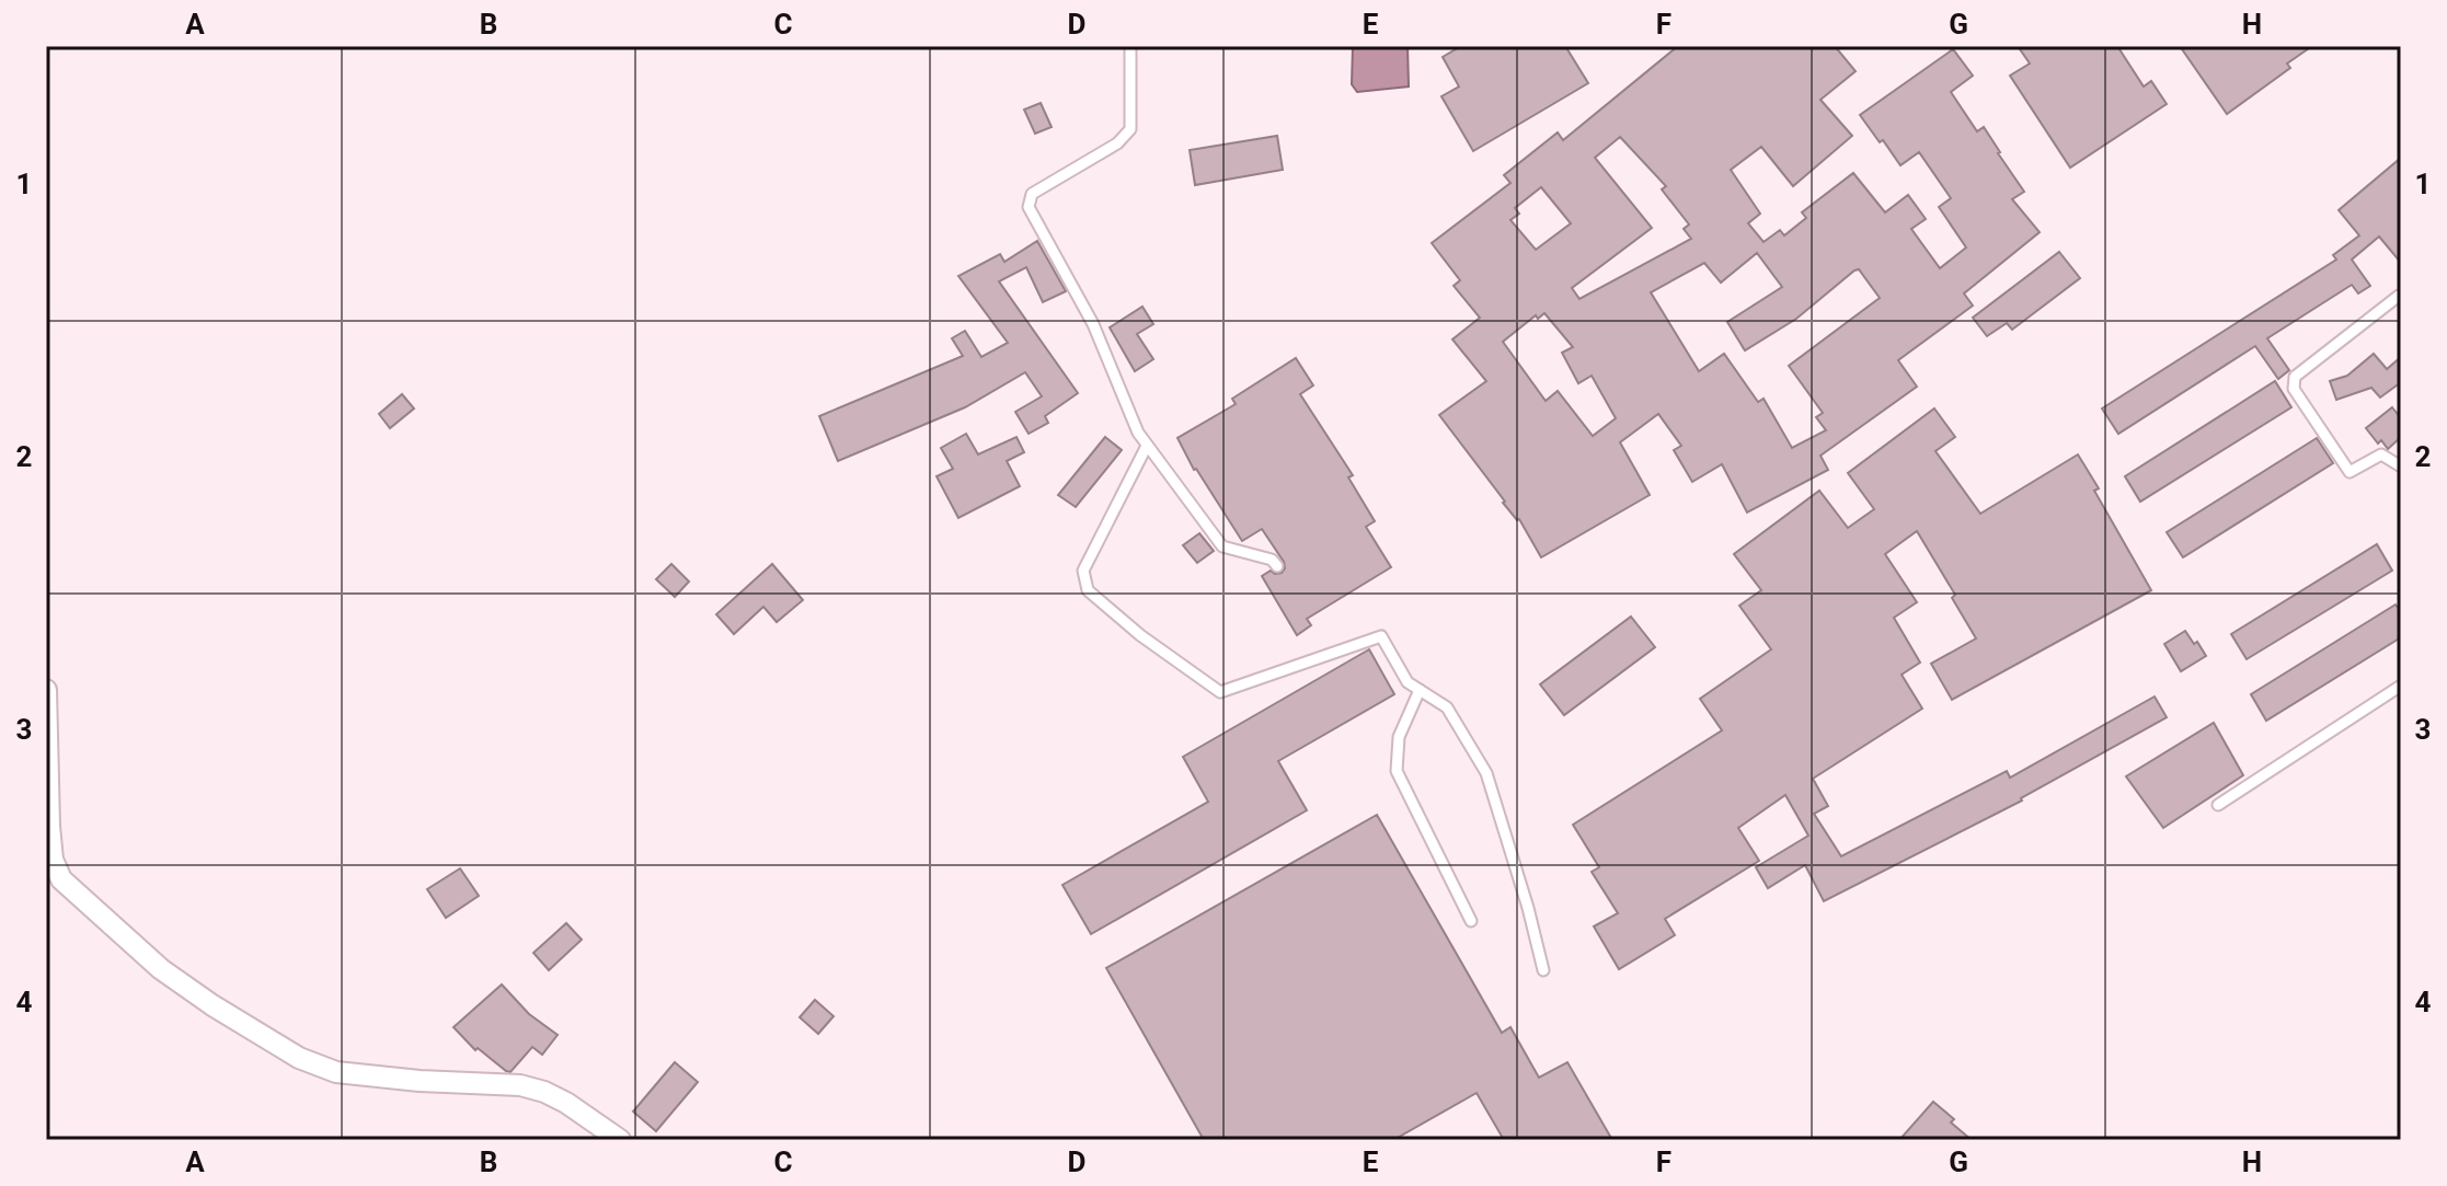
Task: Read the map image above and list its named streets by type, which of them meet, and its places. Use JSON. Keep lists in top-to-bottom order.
{
  "grid": {
    "columns": [
      "A",
      "B",
      "C",
      "D",
      "E",
      "F",
      "G",
      "H"
    ],
    "rows": [
      "1",
      "2",
      "3",
      "4"
    ]
  }
}
